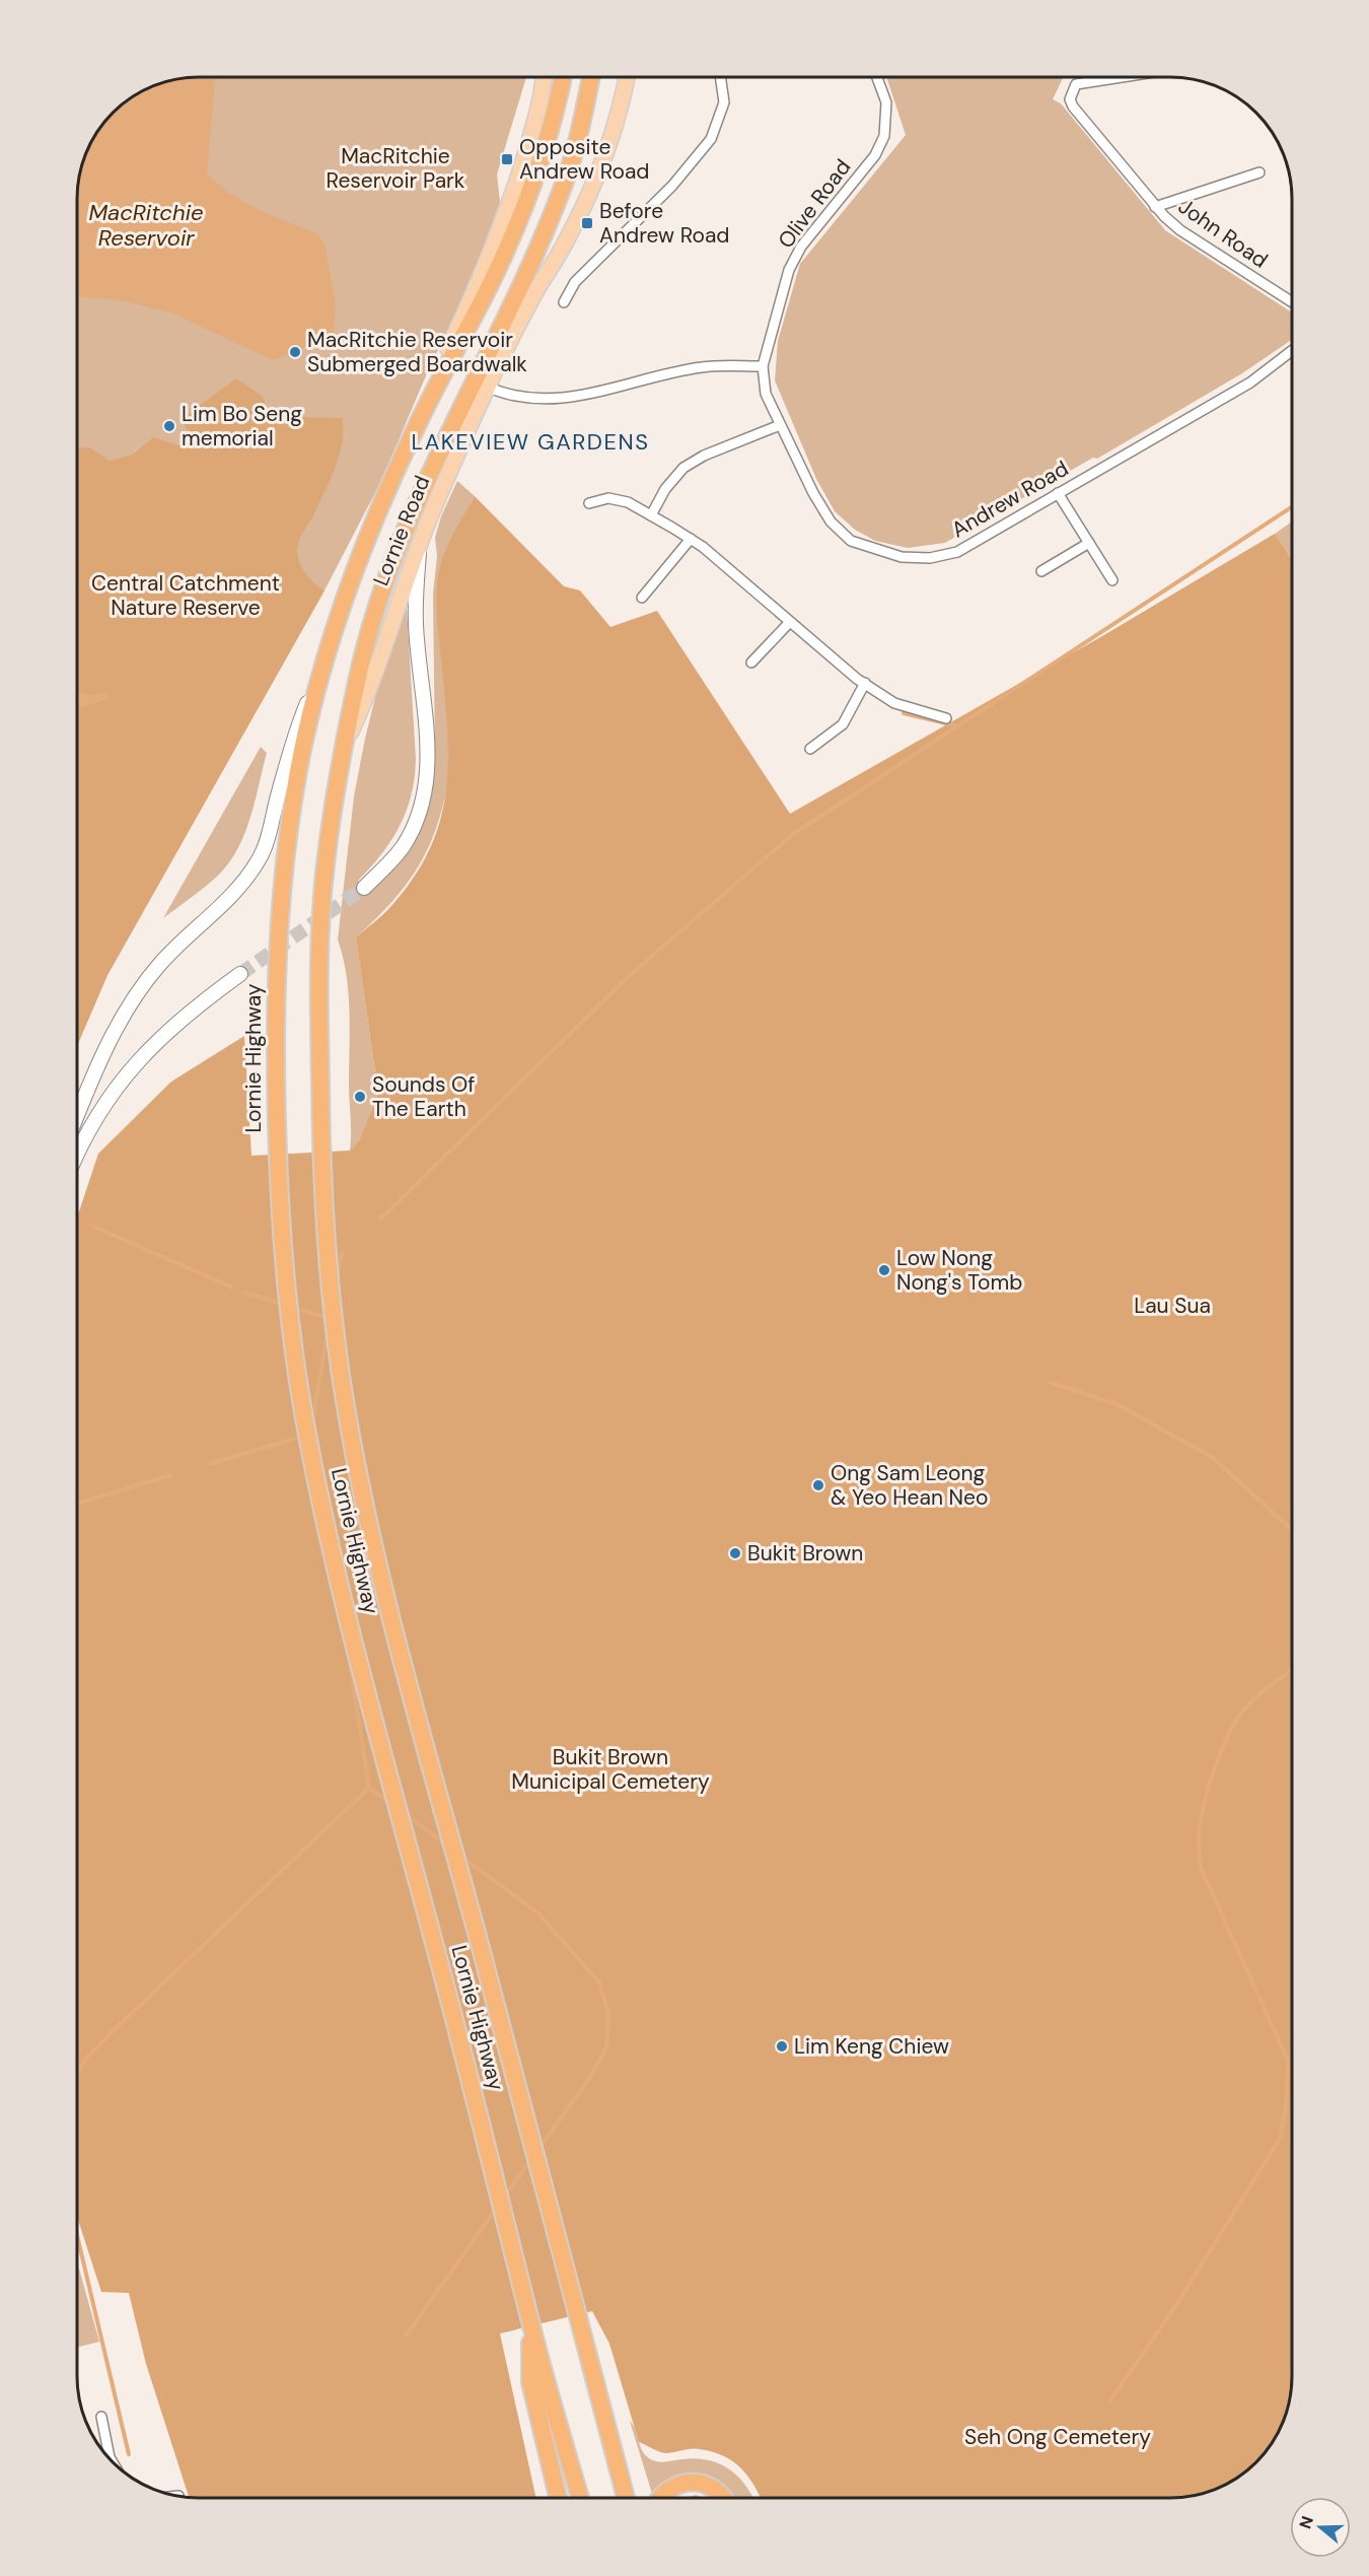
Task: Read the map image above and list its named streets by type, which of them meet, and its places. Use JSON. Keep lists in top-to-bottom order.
{
  "streets": {
    "highway": ["Lornie Road", "Lornie Highway"],
    "street": ["Olive Road", "John Road", "Andrew Road"]
  },
  "crossings": [
    ["Olive Road", "Andrew Road"],
    ["Lornie Road", "Lornie Highway"]
  ],
  "districts": ["LAKEVIEW GARDENS"],
  "water": ["MacRitchie Reservoir"],
  "parks": [
    "MacRitchie Reservoir Park",
    "Central Catchment Nature Reserve",
    "Lau Sua",
    "Bukit Brown Municipal Cemetery",
    "Seh Ong Cemetery"
  ],
  "places": {
    "transit": ["Opposite Andrew Road", "Before Andrew Road"],
    "other": [
      "MacRitchie Reservoir Submerged Boardwalk",
      "Lim Bo Seng memorial",
      "Sounds Of The Earth",
      "Low Nong Nong's Tomb",
      "Ong Sam Leong & Yeo Hean Neo",
      "Bukit Brown",
      "Lim Keng Chiew"
    ]
  },
  "north": "left"
}
